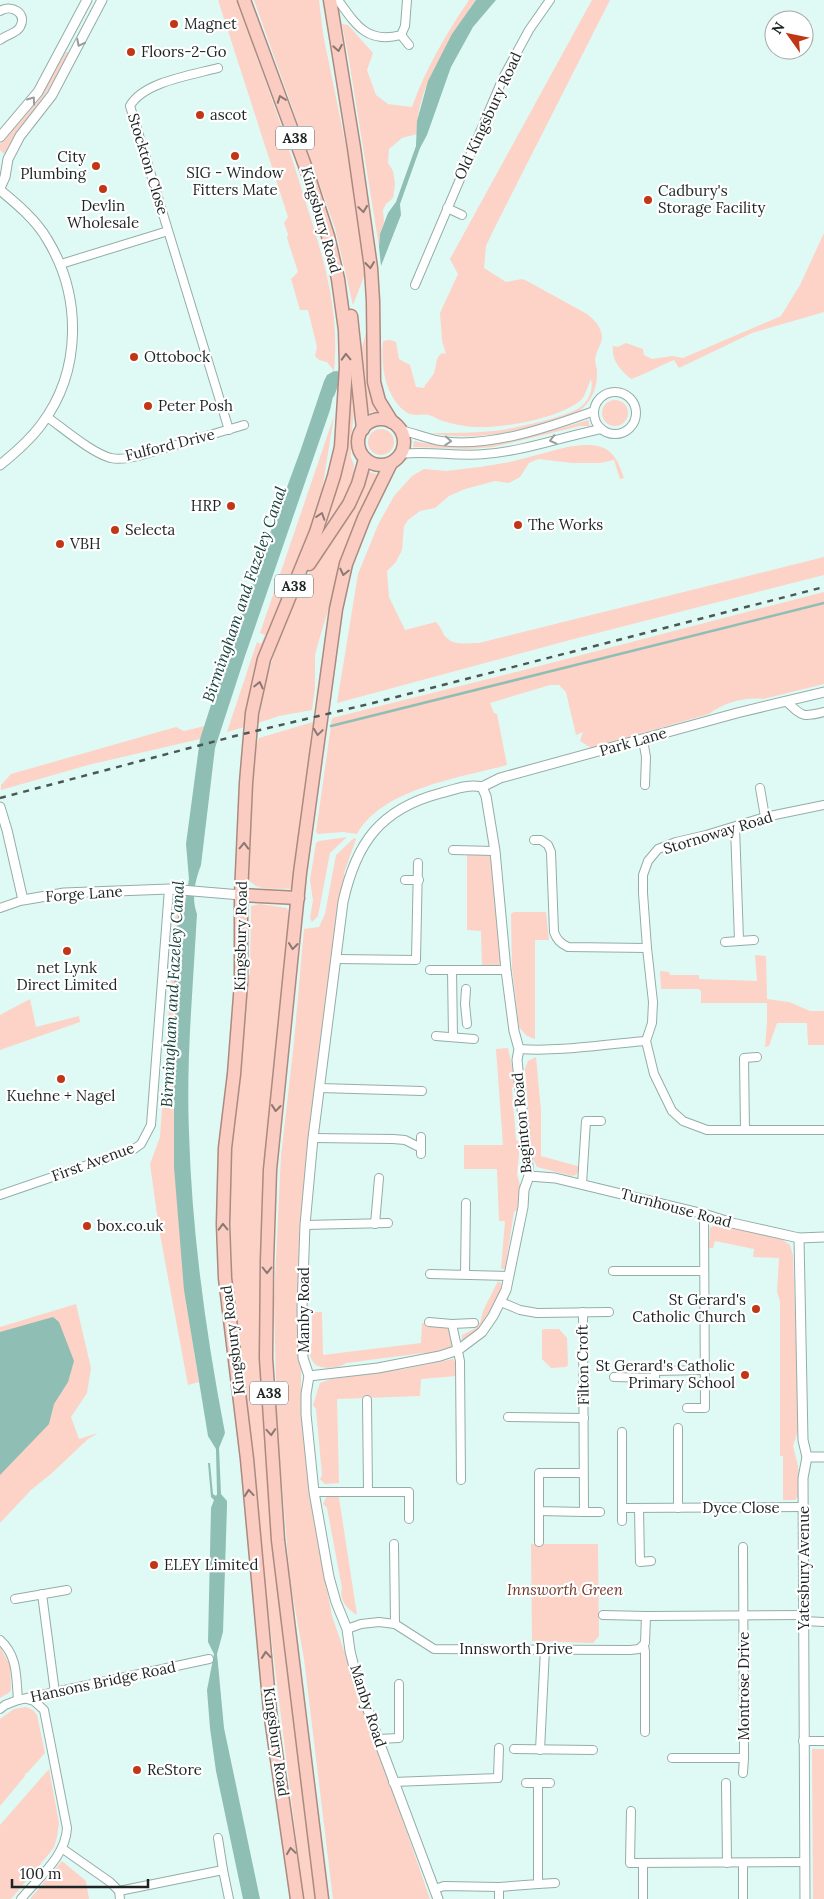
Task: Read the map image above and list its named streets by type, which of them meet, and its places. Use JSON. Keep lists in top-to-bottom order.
{
  "streets": {
    "highway": ["A38", "Kingsbury Road"],
    "street": [
      "Old Kingsbury Road",
      "Stockton Close",
      "Fulford Drive",
      "Park Lane",
      "Stornoway Road",
      "Forge Lane",
      "Baginton Road",
      "First Avenue",
      "Turnhouse Road",
      "Manby Road",
      "Filton Croft",
      "Dyce Close",
      "Yatesbury Avenue",
      "Innsworth Drive",
      "Hansons Bridge Road",
      "Montrose Drive"
    ]
  },
  "crossings": [
    ["A38", "Kingsbury Road"],
    ["Stockton Close", "Fulford Drive"],
    ["Kingsbury Road", "Forge Lane"],
    ["Park Lane", "Baginton Road"],
    ["Park Lane", "Manby Road"],
    ["Forge Lane", "First Avenue"],
    ["Baginton Road", "Turnhouse Road"],
    ["Baginton Road", "Manby Road"],
    ["Baginton Road", "Filton Croft"],
    ["Turnhouse Road", "Yatesbury Avenue"],
    ["Dyce Close", "Yatesbury Avenue"]
  ],
  "water": ["Birmingham and Fazeley Canal"],
  "parks": ["Innsworth Green"],
  "places": [
    "Magnet",
    "Floors-2-Go",
    "ascot",
    "SIG - Window Fitters Mate",
    "City Plumbing",
    "Devlin Wholesale",
    "Cadbury's Storage Facility",
    "Ottobock",
    "Peter Posh",
    "HRP",
    "The Works",
    "Selecta",
    "VBH",
    "net Lynk Direct Limited",
    "Kuehne + Nagel",
    "box.co.uk",
    "St Gerard's Catholic Church",
    "St Gerard's Catholic Primary School",
    "ELEY Limited",
    "ReStore"
  ],
  "scale_bar": "100 m",
  "north": "top left"
}
